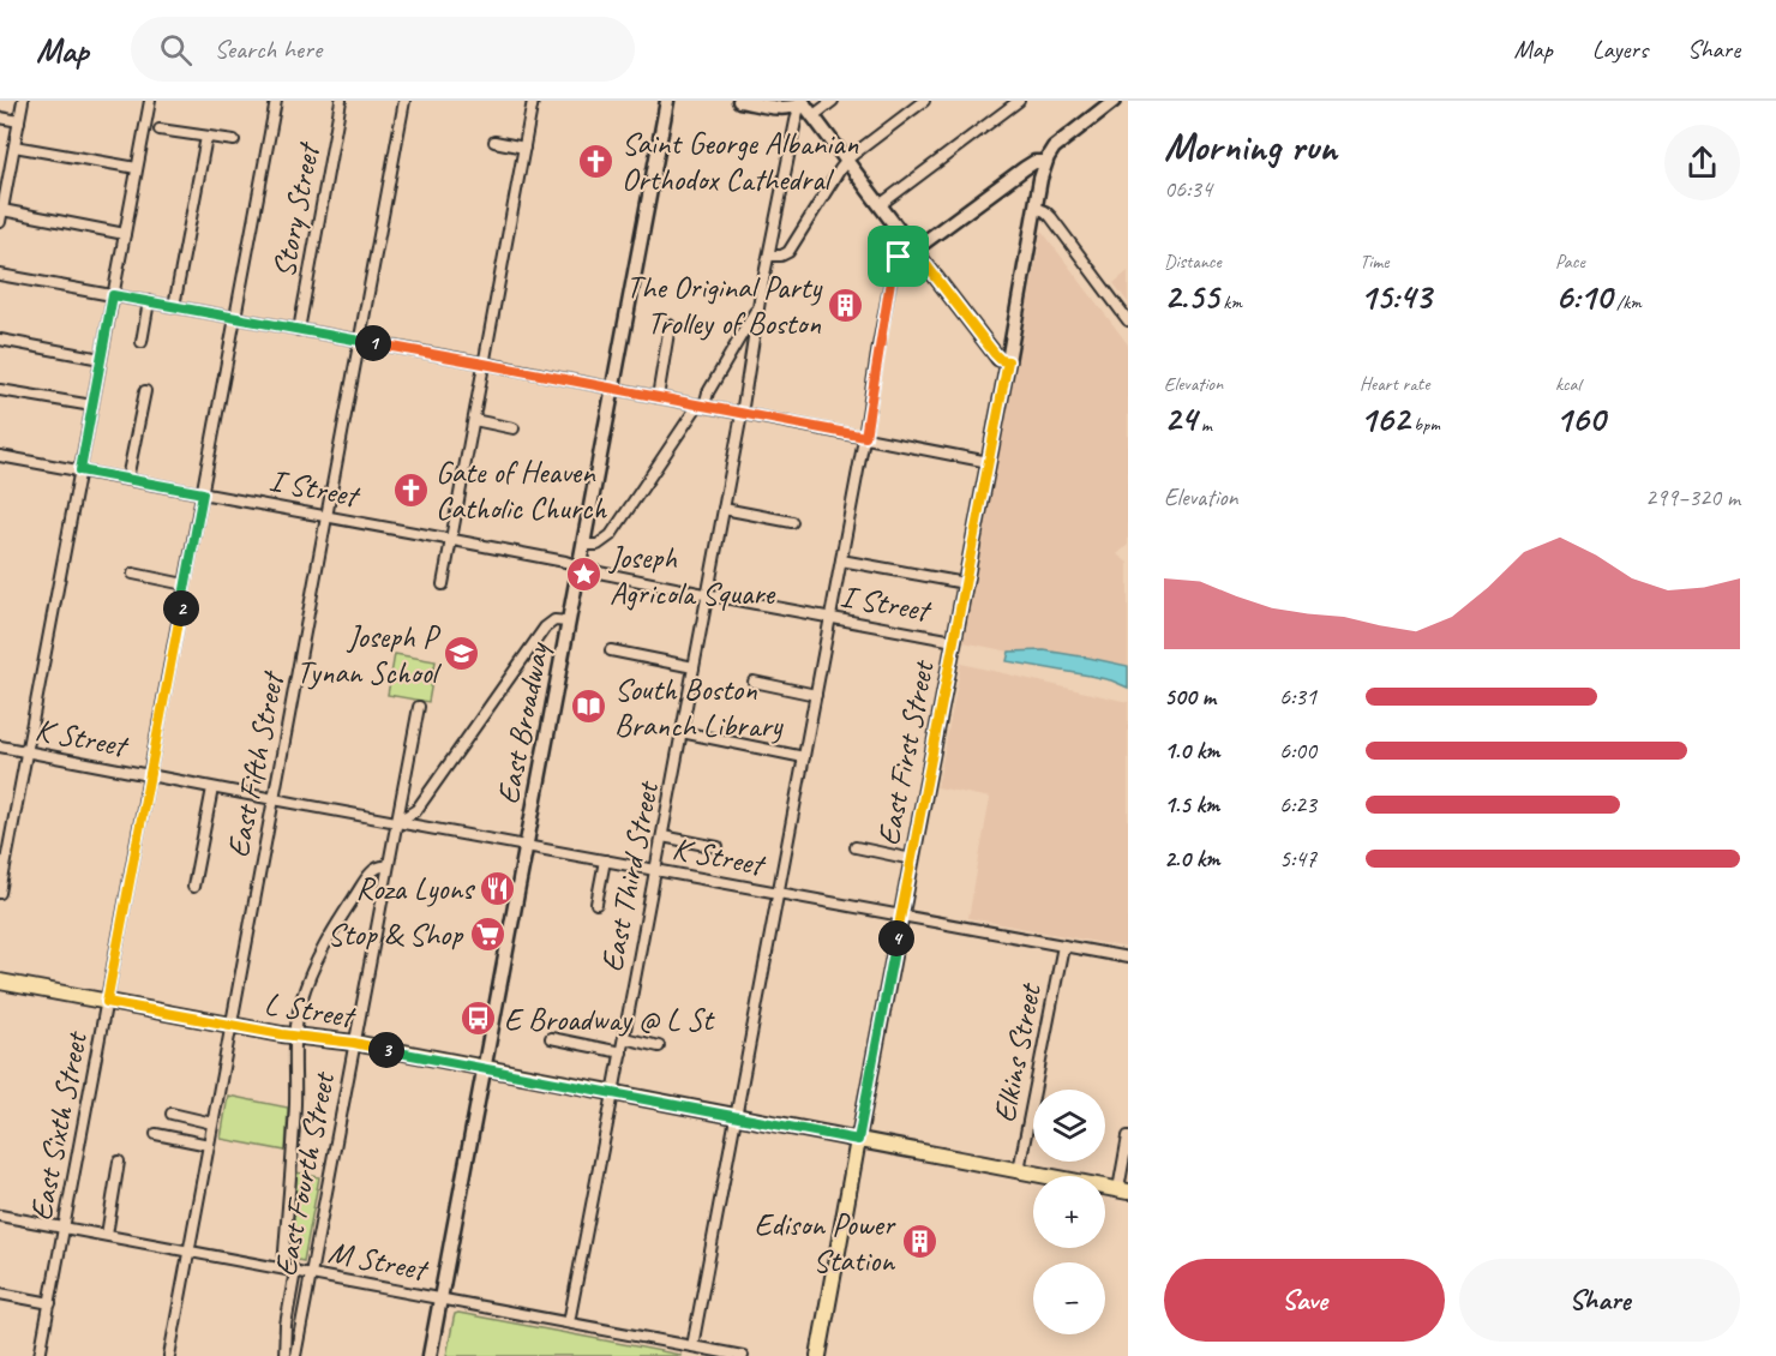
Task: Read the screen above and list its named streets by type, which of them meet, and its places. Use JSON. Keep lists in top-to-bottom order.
{
  "streets": {
    "main road": ["East Broadway", "East First Street", "L Street"],
    "street": [
      "Story Street",
      "I Street",
      "K Street",
      "East Fifth Street",
      "East Third Street",
      "Elkins Street",
      "East Sixth Street",
      "East Fourth Street",
      "M Street"
    ]
  },
  "crossings": [
    ["I Street", "East Broadway"],
    ["I Street", "East First Street"],
    ["I Street", "East Fifth Street"],
    ["I Street", "East Third Street"],
    ["I Street", "East Sixth Street"],
    ["East Broadway", "K Street"],
    ["East Broadway", "L Street"],
    ["East Broadway", "M Street"],
    ["K Street", "East First Street"],
    ["K Street", "East Fifth Street"],
    ["K Street", "East Third Street"],
    ["K Street", "Elkins Street"],
    ["K Street", "East Sixth Street"],
    ["K Street", "East Fourth Street"],
    ["East First Street", "L Street"],
    ["East Fifth Street", "L Street"],
    ["East Fifth Street", "M Street"],
    ["East Third Street", "L Street"],
    ["East Third Street", "M Street"],
    ["L Street", "Elkins Street"],
    ["L Street", "East Sixth Street"],
    ["L Street", "East Fourth Street"],
    ["East Sixth Street", "M Street"],
    ["East Fourth Street", "M Street"]
  ],
  "places": {
    "church": ["Saint George Albanian Orthodox Cathedral", "Gate of Heaven Catholic Church"],
    "building": ["The Original Party Trolley of Boston", "Edison Power Station"],
    "place": ["Joseph Agricola Square"],
    "school or university": ["Joseph P Tynan School"],
    "library": ["South Boston Branch Library"],
    "restaurant": ["Roza Lyons"],
    "supermarket": ["Stop & Shop"],
    "bus stop": ["E Broadway @ L St"]
  },
  "page": {
    "header": "Map",
    "search": "Search here",
    "nav": ["Map", "Layers", "Share"],
    "heading": ["Morning run", "06:34"],
    "stats": [
      ["Distance", "2.55 km"],
      ["Time", "15:43"],
      ["Pace", "6:10 /km"],
      ["Elevation", "24 m"],
      ["Heart rate", "162 bpm"],
      ["kcal", "160"]
    ],
    "pins": [
      "1",
      "2",
      "4",
      "3"
    ],
    "chart": ["Elevation", "299–320 m"],
    "list": [
      {
        "name": "500 m",
        "note": "6:31"
      },
      {
        "name": "1.0 km",
        "note": "6:00"
      },
      {
        "name": "1.5 km",
        "note": "6:23"
      },
      {
        "name": "2.0 km",
        "note": "5:47"
      }
    ],
    "map_buttons": ["+", "−"],
    "buttons": ["Save", "Share"]
  }
}
